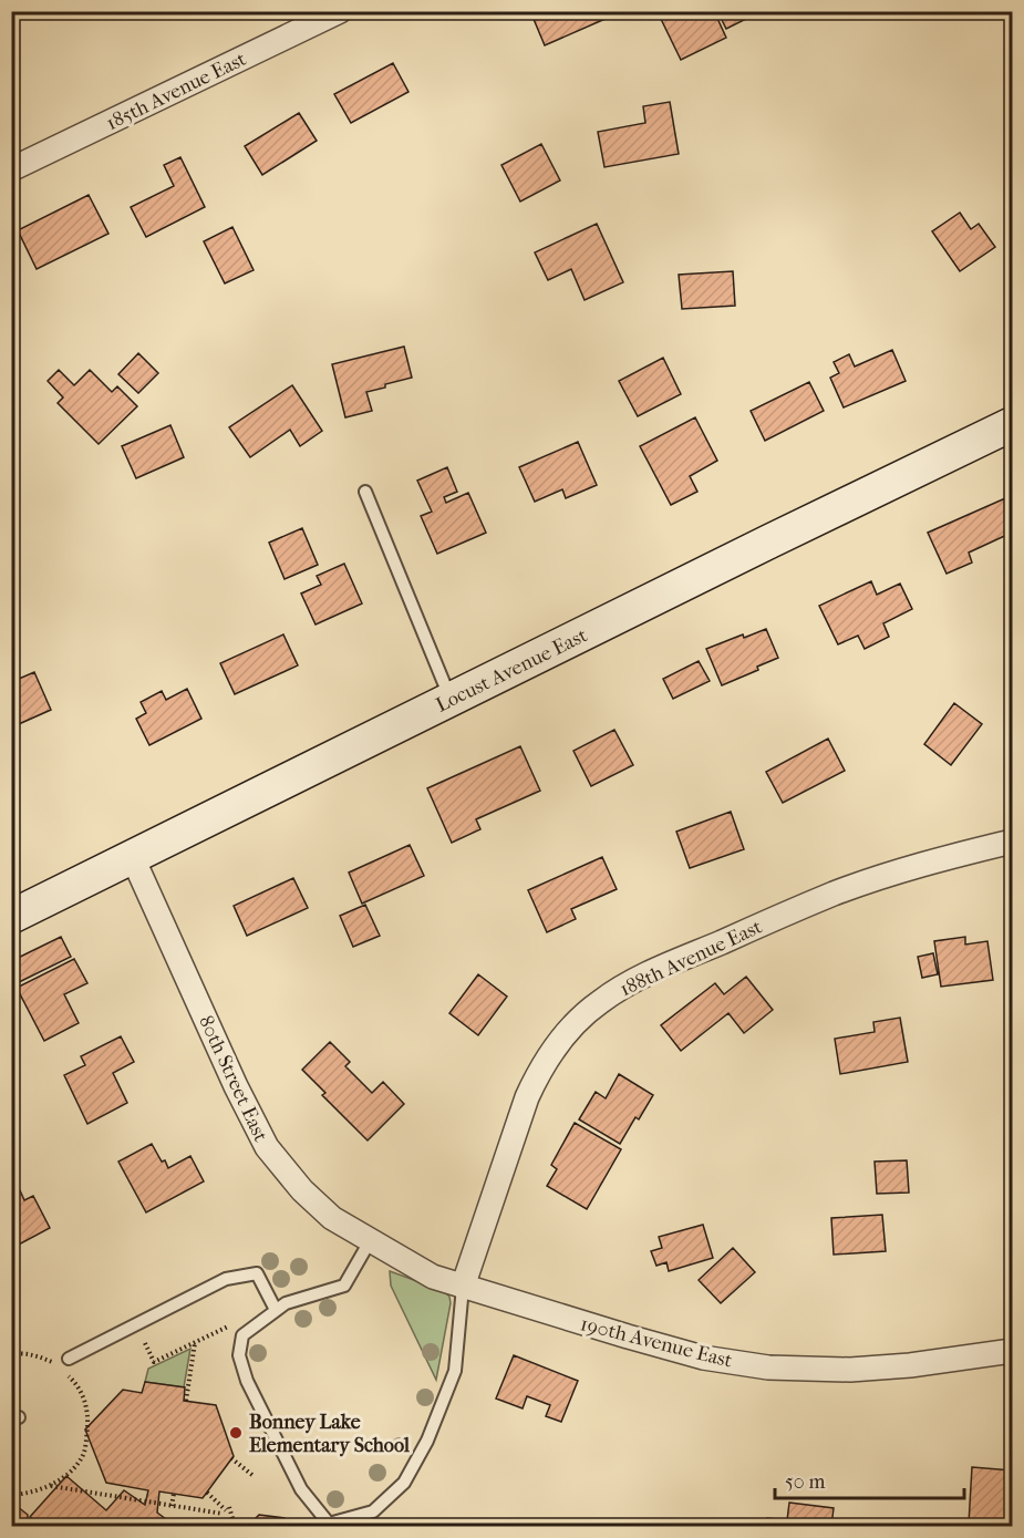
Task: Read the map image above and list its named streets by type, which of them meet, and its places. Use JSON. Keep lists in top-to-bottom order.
{
  "streets": {
    "street": [
      "185th Avenue East",
      "Locust Avenue East",
      "188th Avenue East",
      "80th Street East",
      "190th Avenue East"
    ]
  },
  "crossings": [
    ["Locust Avenue East", "80th Street East"],
    ["188th Avenue East", "80th Street East"],
    ["188th Avenue East", "190th Avenue East"],
    ["80th Street East", "190th Avenue East"]
  ],
  "places": ["Bonney Lake Elementary School"],
  "scale_bar": "50 m"
}
